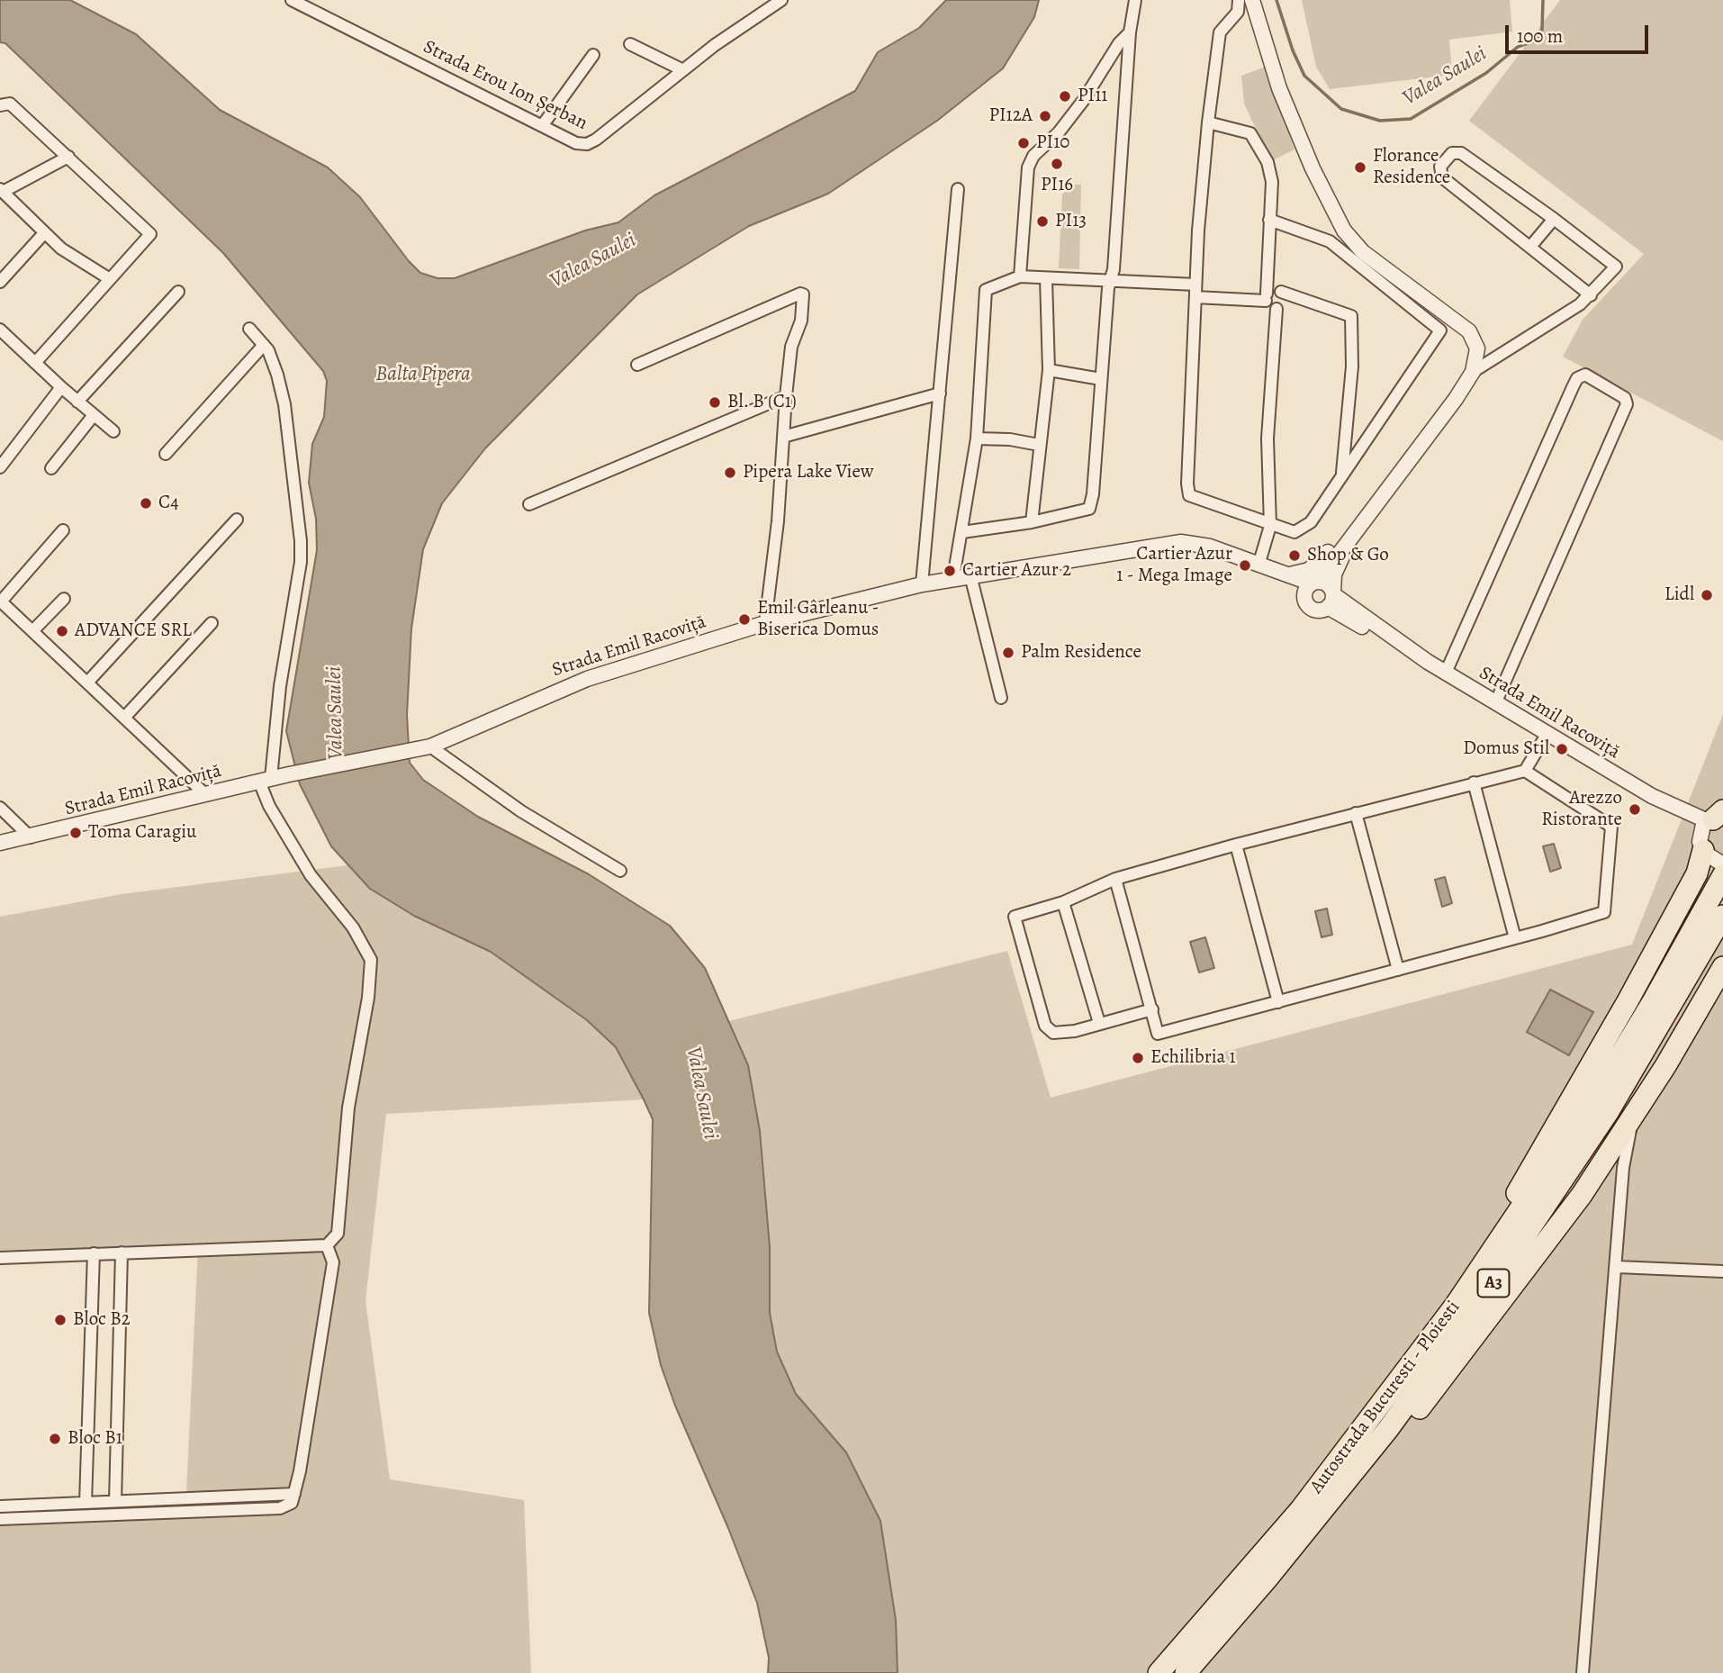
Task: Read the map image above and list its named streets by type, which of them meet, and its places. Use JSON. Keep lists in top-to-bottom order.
{
  "streets": {
    "highway": ["A3", "Autostrada Bucuresti - Ploiesti"],
    "street": ["Strada Erou Ion Șerban", "Strada Emil Racoviță"]
  },
  "water": ["Valea Saulei", "Balta Pipera"],
  "places": [
    "PI11",
    "PI12A",
    "PI10",
    "PI16",
    "Florance Residence",
    "PI13",
    "Bl. B (C1)",
    "Pipera Lake View",
    "C4",
    "Shop & Go",
    "Cartier Azur 1 - Mega Image",
    "Cartier Azur 2",
    "Lidl",
    "Emil Gârleanu - Biserica Domus",
    "ADVANCE SRL",
    "Palm Residence",
    "Domus Stil",
    "Arezzo Ristorante",
    "Toma Caragiu",
    "Echilibria 1",
    "Bloc B2",
    "Bloc B1"
  ],
  "scale_bar": "100 m"
}
